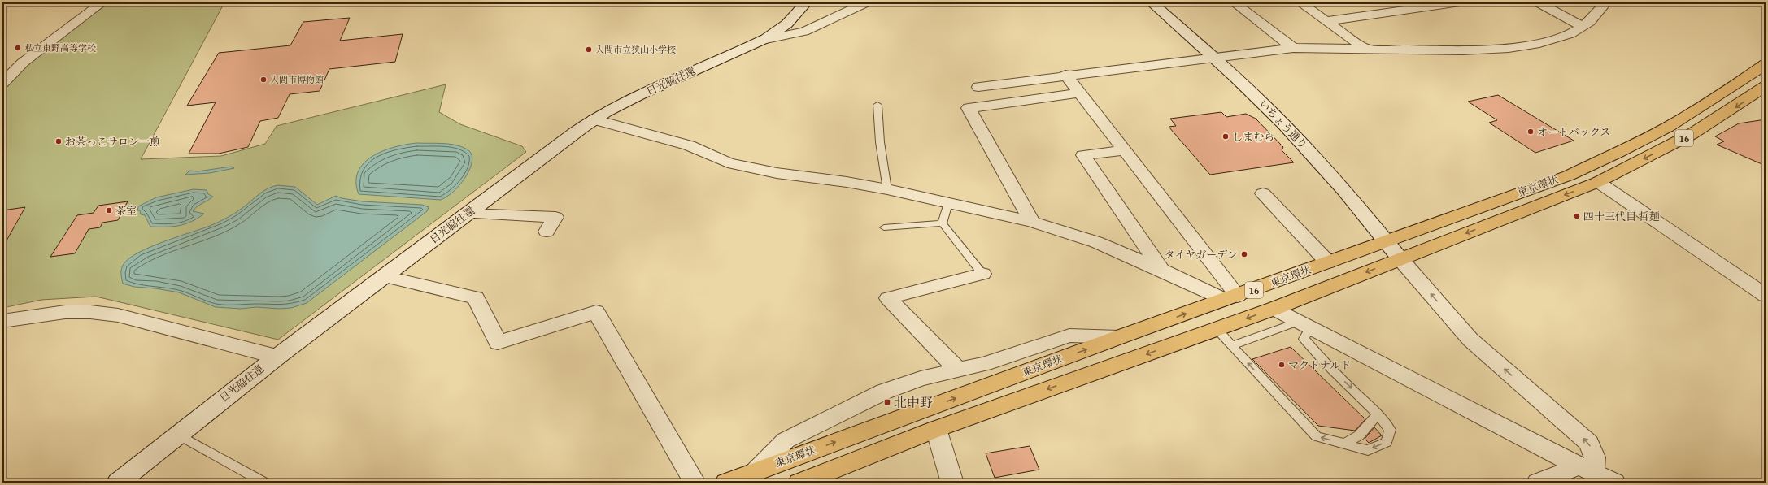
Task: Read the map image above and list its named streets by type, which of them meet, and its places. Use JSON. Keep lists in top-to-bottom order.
{
  "streets": {
    "highway": ["16", "東京環状"],
    "street": ["日光脇往還", "いちょう通り"]
  },
  "crossings": [
    ["いちょう通り", "東京環状"]
  ],
  "places": {
    "other": [
      "私立東野高等学校",
      "入間市立狭山小学校",
      "入間市博物館",
      "オートバックス",
      "しまむら",
      "お茶っこサロン一煎",
      "茶室",
      "四十三代目 哲麺",
      "タイヤガーデン",
      "マクドナルド"
    ],
    "transit": ["北中野"]
  }
}
